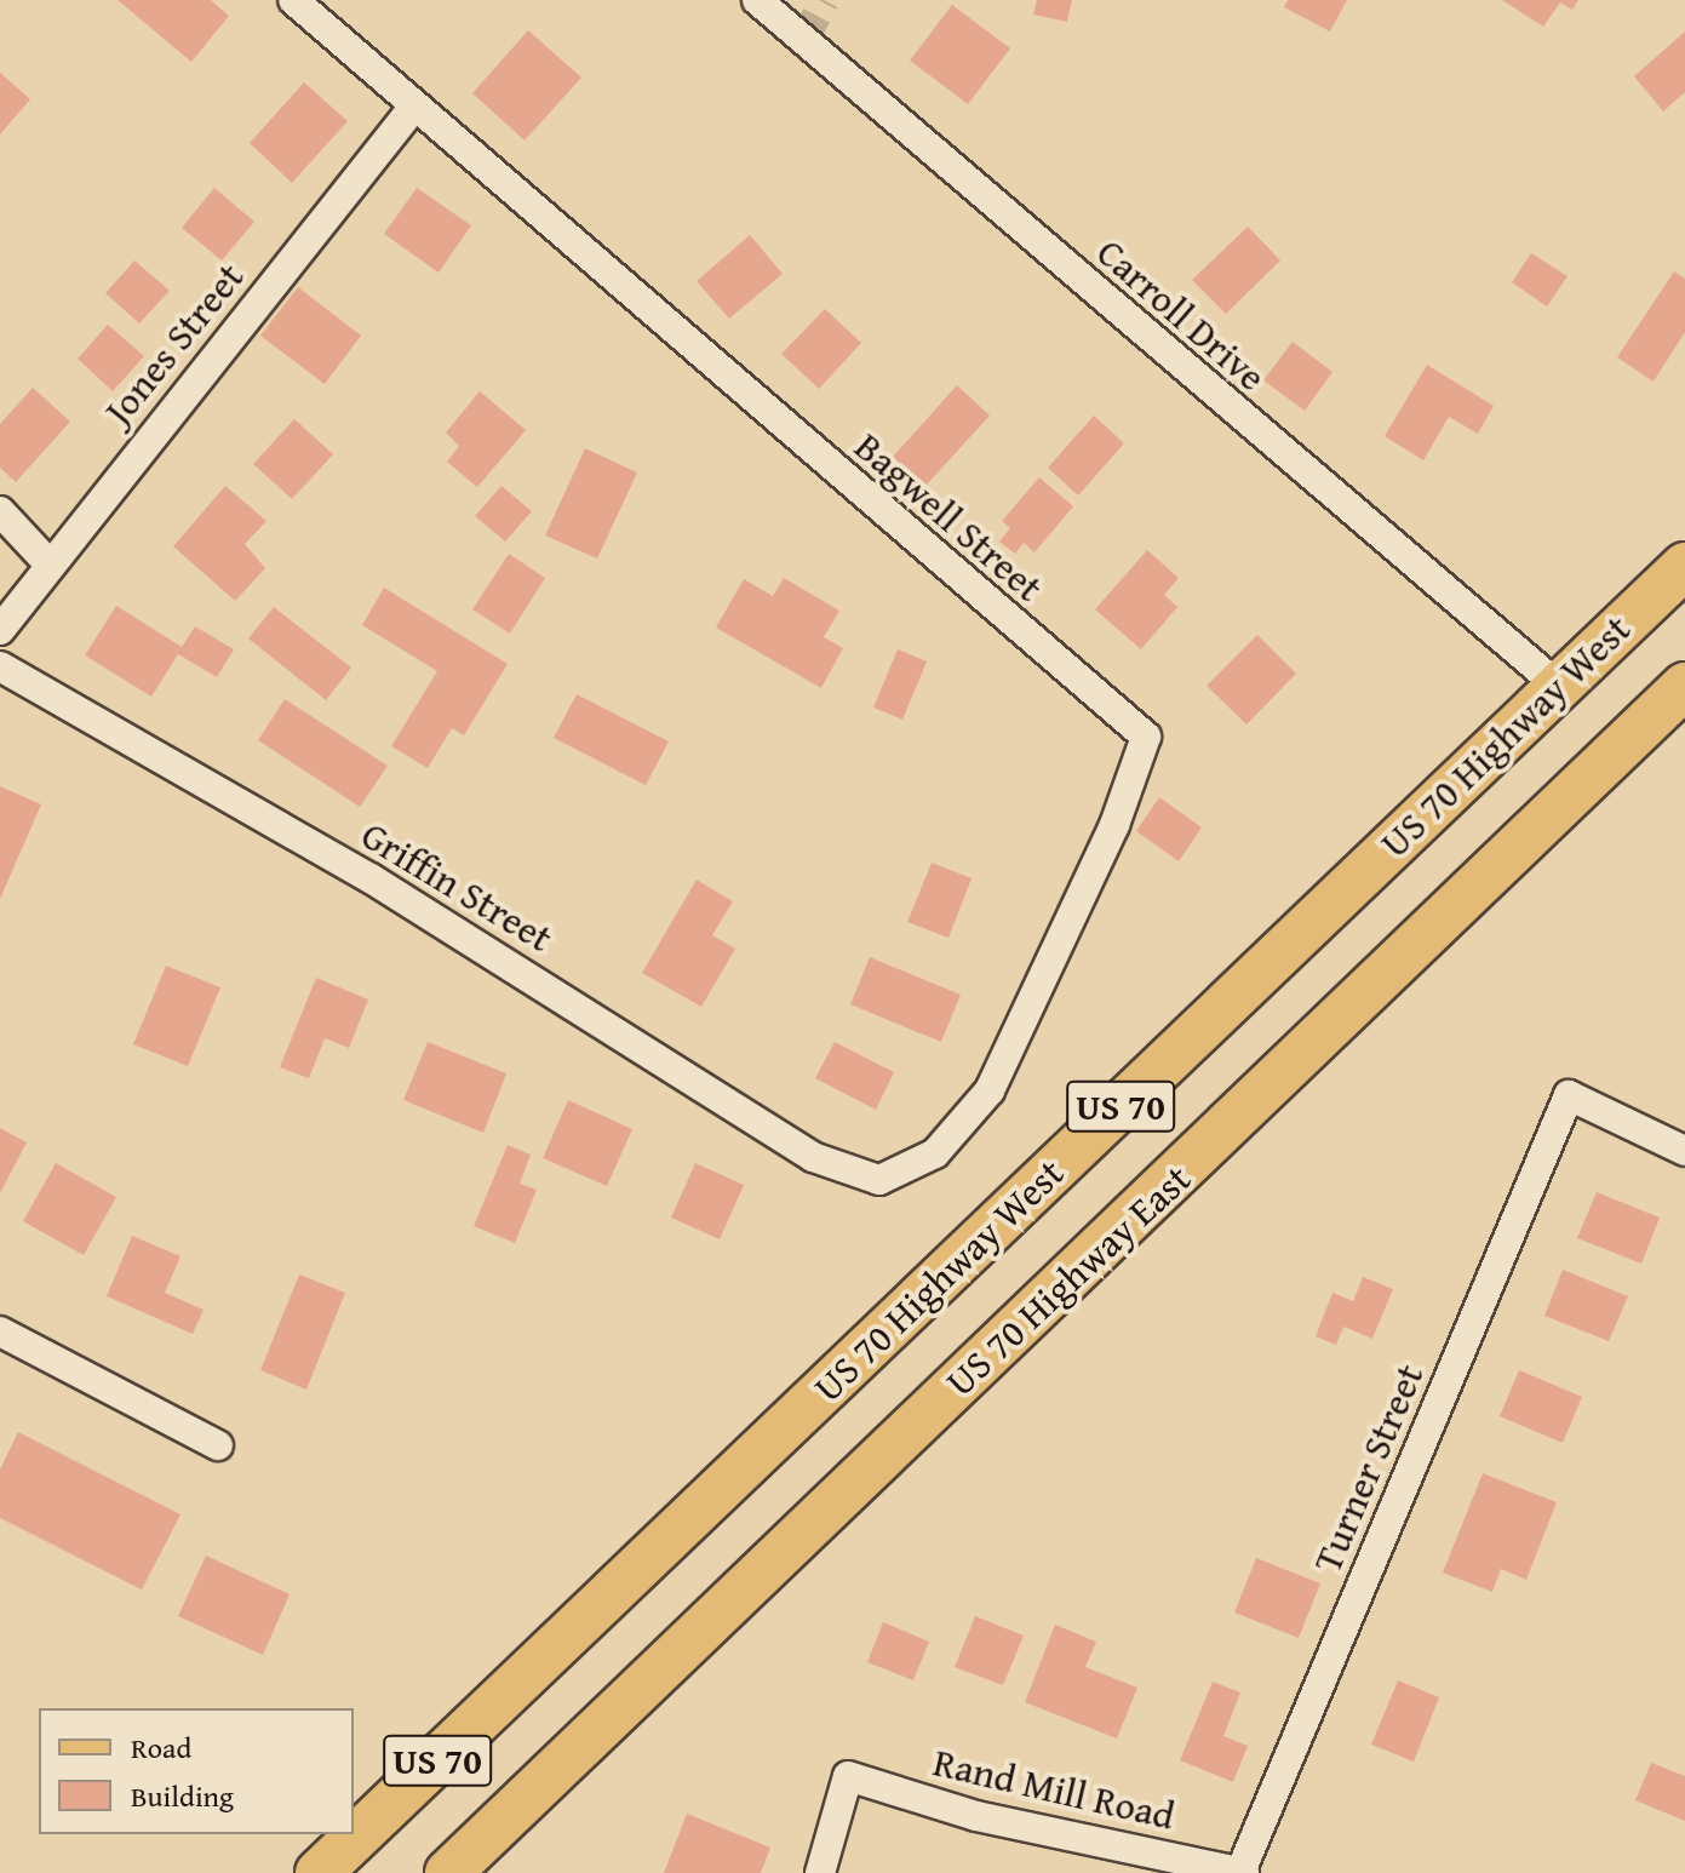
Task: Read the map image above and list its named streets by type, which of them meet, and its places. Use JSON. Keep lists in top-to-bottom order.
{
  "streets": {
    "main road": ["US 70 Highway West", "US 70", "US 70 Highway East"],
    "street": [
      "Carroll Drive",
      "Jones Street",
      "Bagwell Street",
      "Griffin Street",
      "Turner Street",
      "Rand Mill Road"
    ]
  },
  "crossings": [
    ["Carroll Drive", "US 70 Highway West"],
    ["Jones Street", "Bagwell Street"],
    ["Bagwell Street", "Griffin Street"],
    ["Turner Street", "Rand Mill Road"]
  ],
  "legend": ["Road", "Building"]
}
